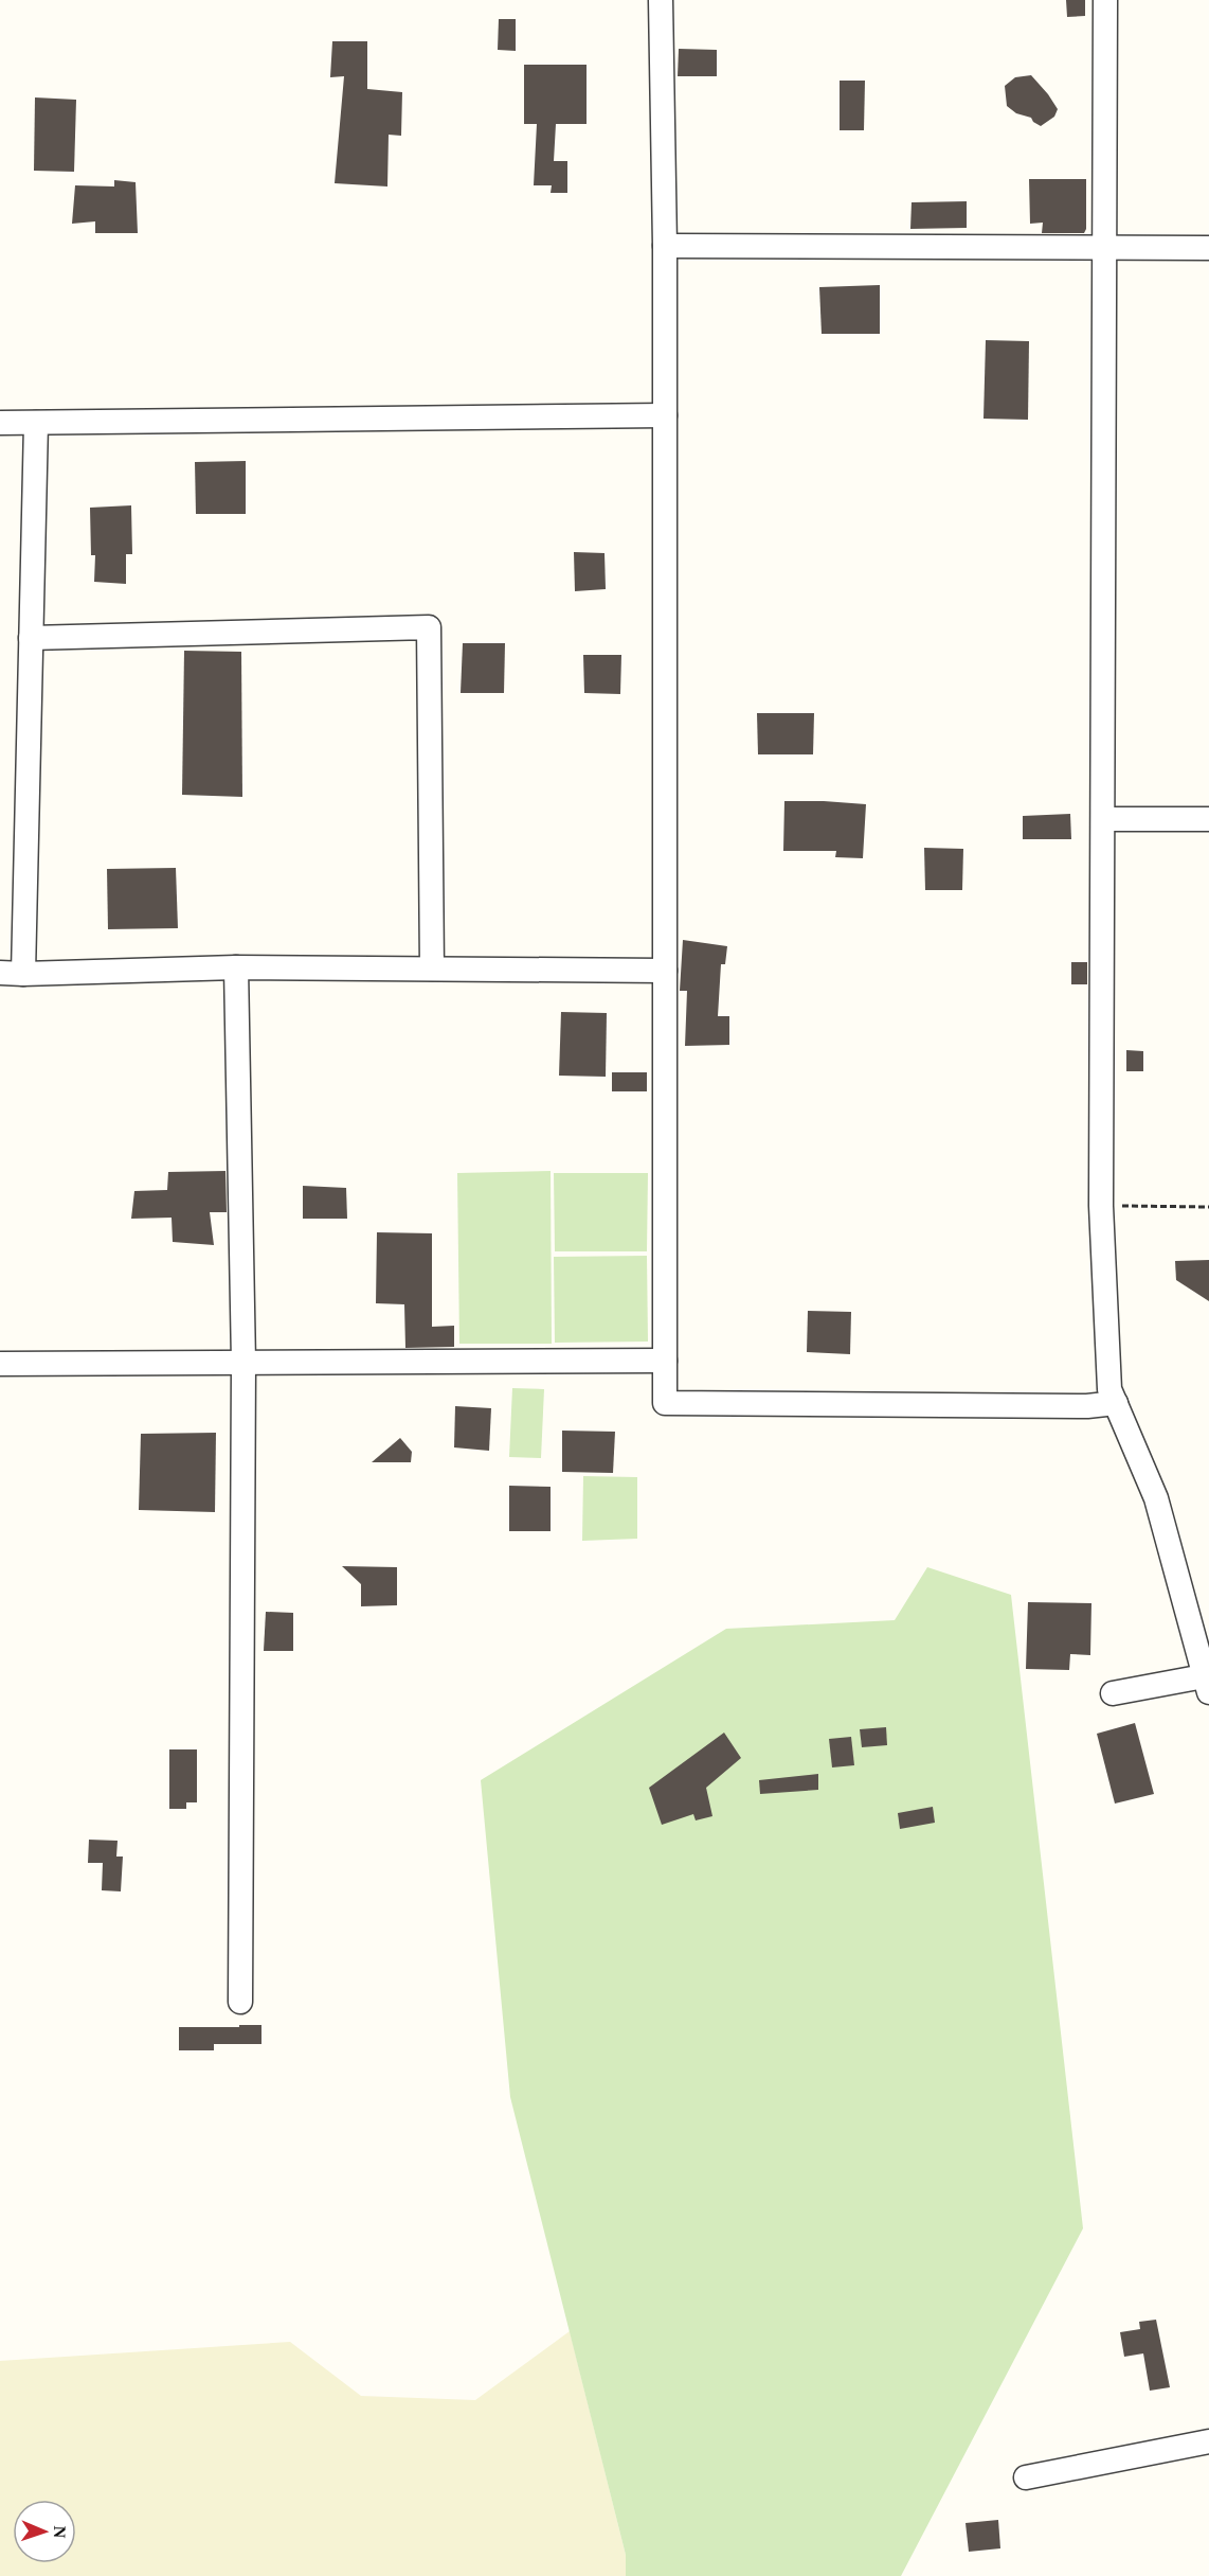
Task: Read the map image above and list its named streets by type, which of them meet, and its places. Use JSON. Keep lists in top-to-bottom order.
{
  "north": "right"
}
